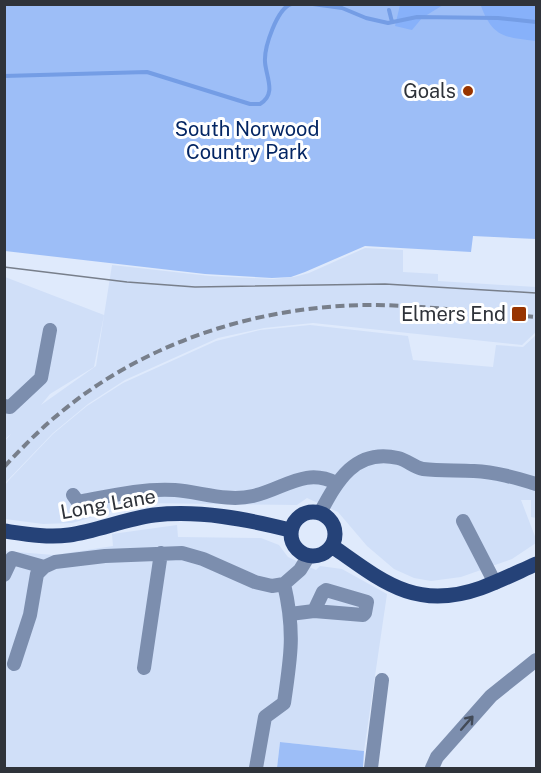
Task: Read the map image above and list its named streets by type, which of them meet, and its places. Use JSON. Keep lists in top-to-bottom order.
{
  "streets": {
    "main road": ["Long Lane"]
  },
  "parks": ["South Norwood Country Park"],
  "places": {
    "other": ["Goals"],
    "transit": ["Elmers End"]
  }
}
